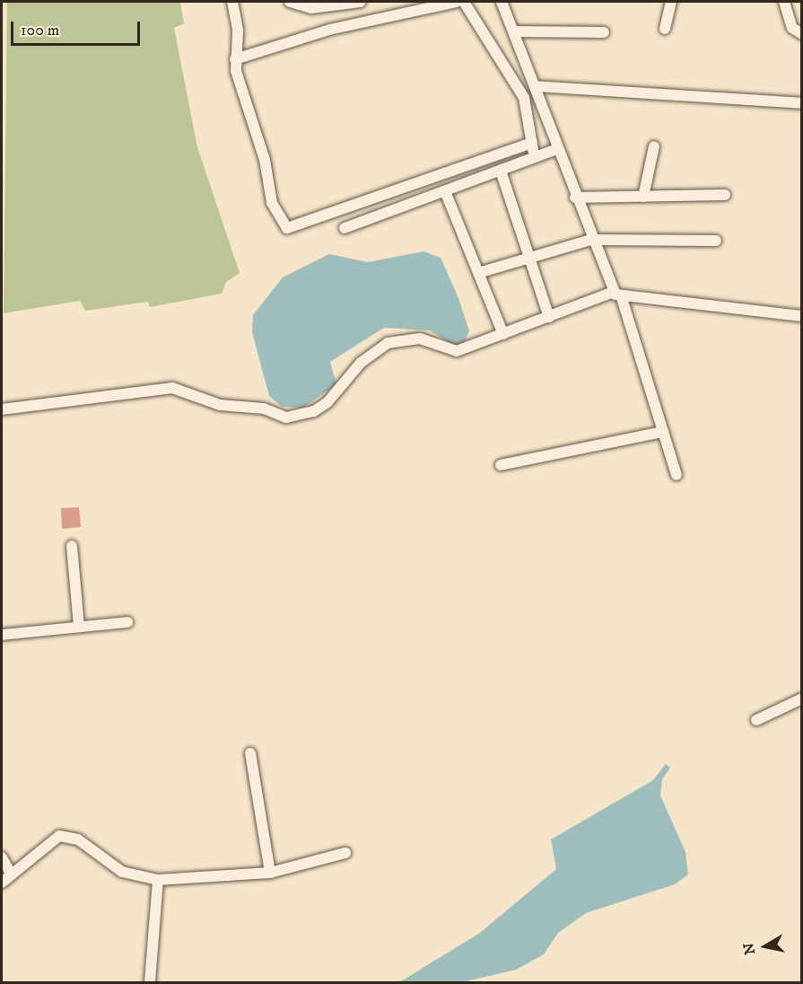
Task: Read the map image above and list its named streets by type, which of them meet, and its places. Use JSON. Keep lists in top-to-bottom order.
{
  "scale_bar": "100 m",
  "north": "left"
}
